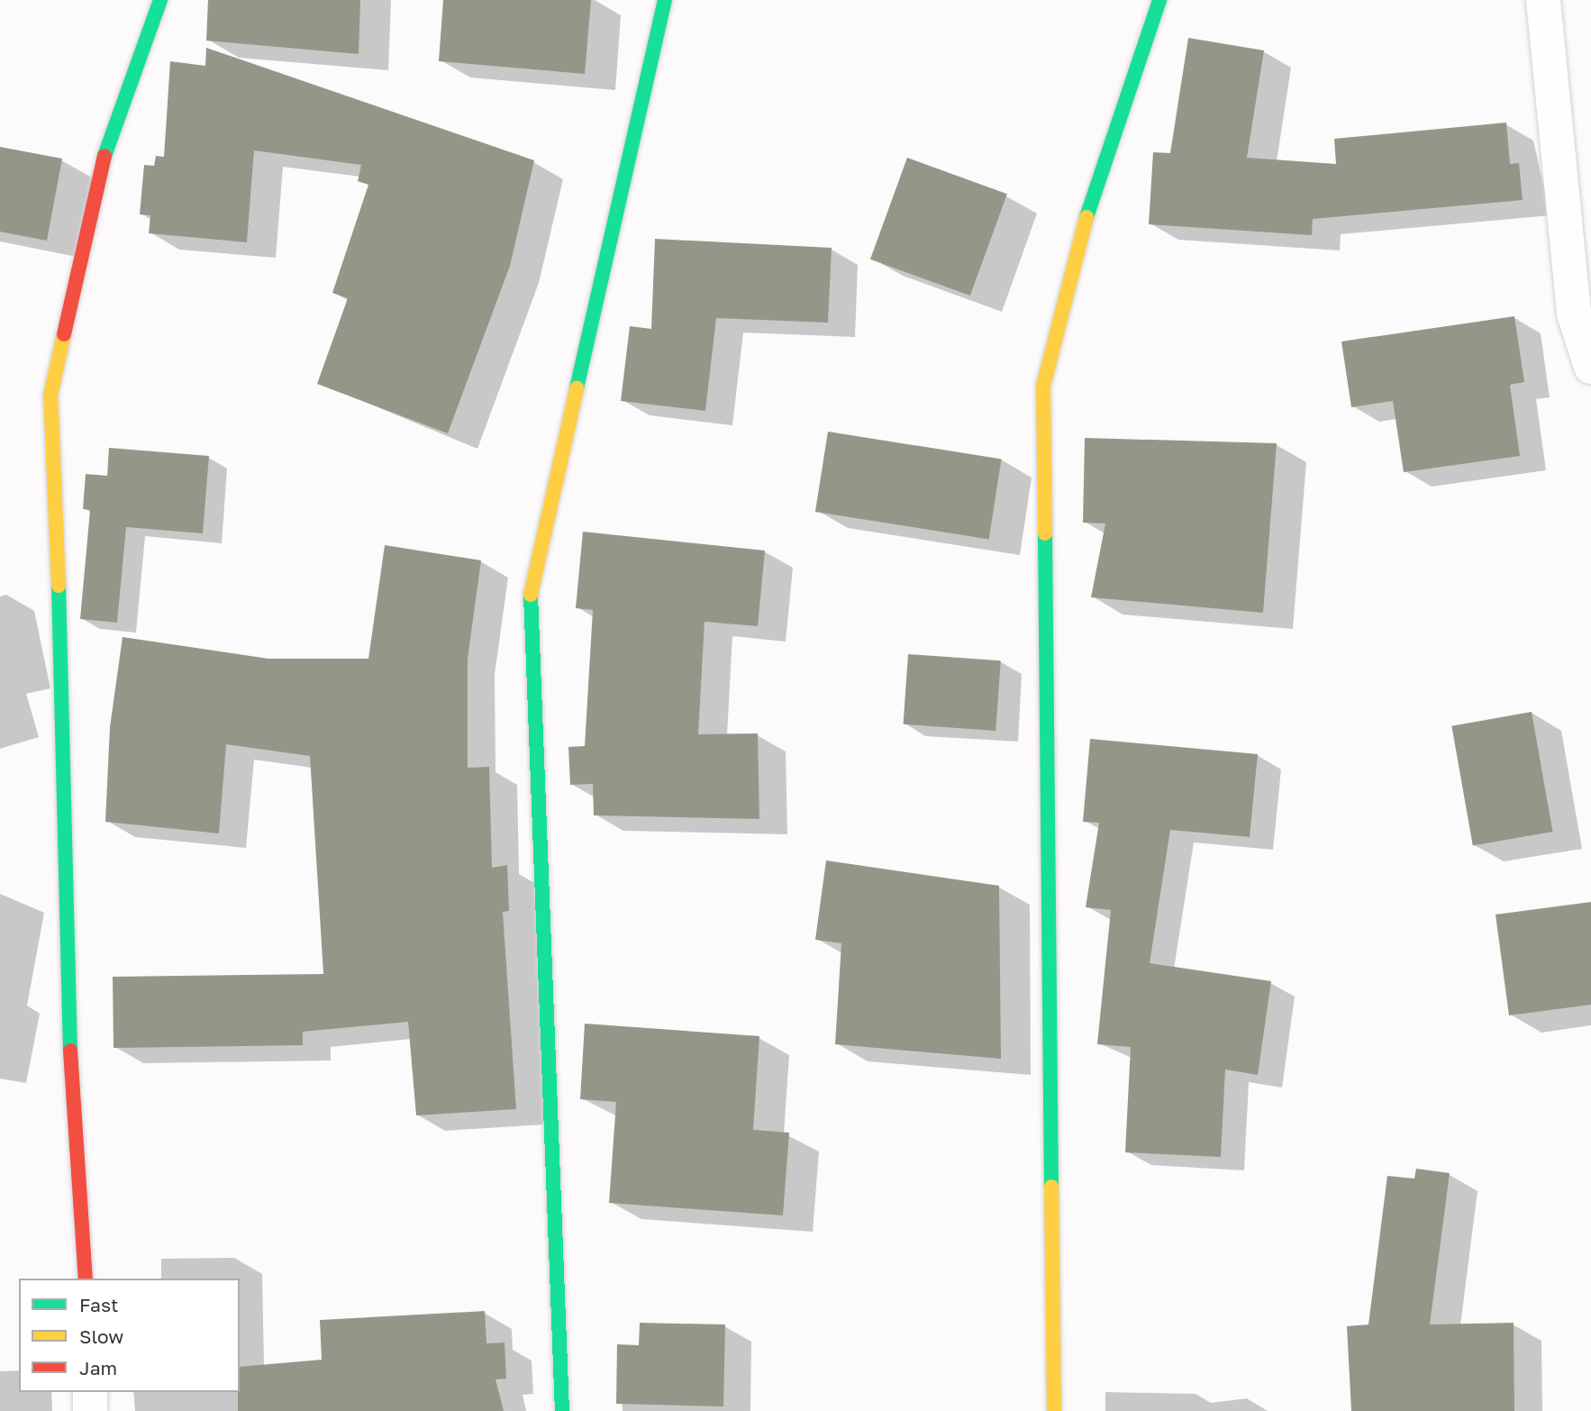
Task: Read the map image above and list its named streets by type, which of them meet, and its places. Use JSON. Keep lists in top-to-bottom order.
{
  "legend": ["Fast", "Slow", "Jam"]
}
